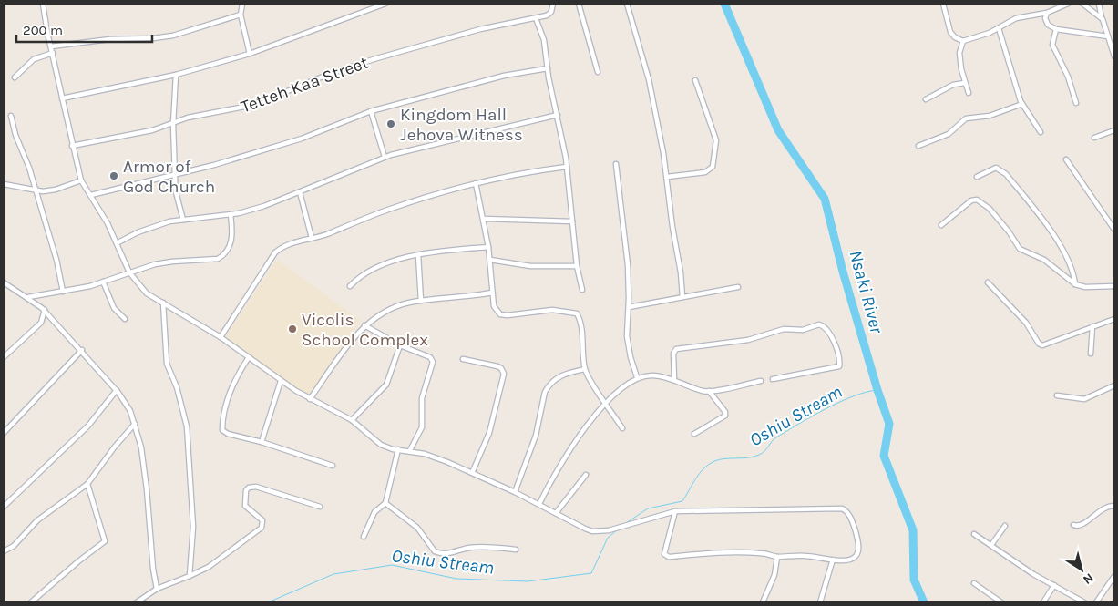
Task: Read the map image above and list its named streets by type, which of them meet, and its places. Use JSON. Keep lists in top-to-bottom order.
{
  "streets": {
    "street": ["Tetteh Kaa Street"]
  },
  "water": ["Nsaki River", "Oshiu Stream"],
  "places": ["Kingdom Hall Jehova Witness", "Armor of God Church", "Vicolis School Complex"],
  "scale_bar": "200 m",
  "north": "bottom right"
}
